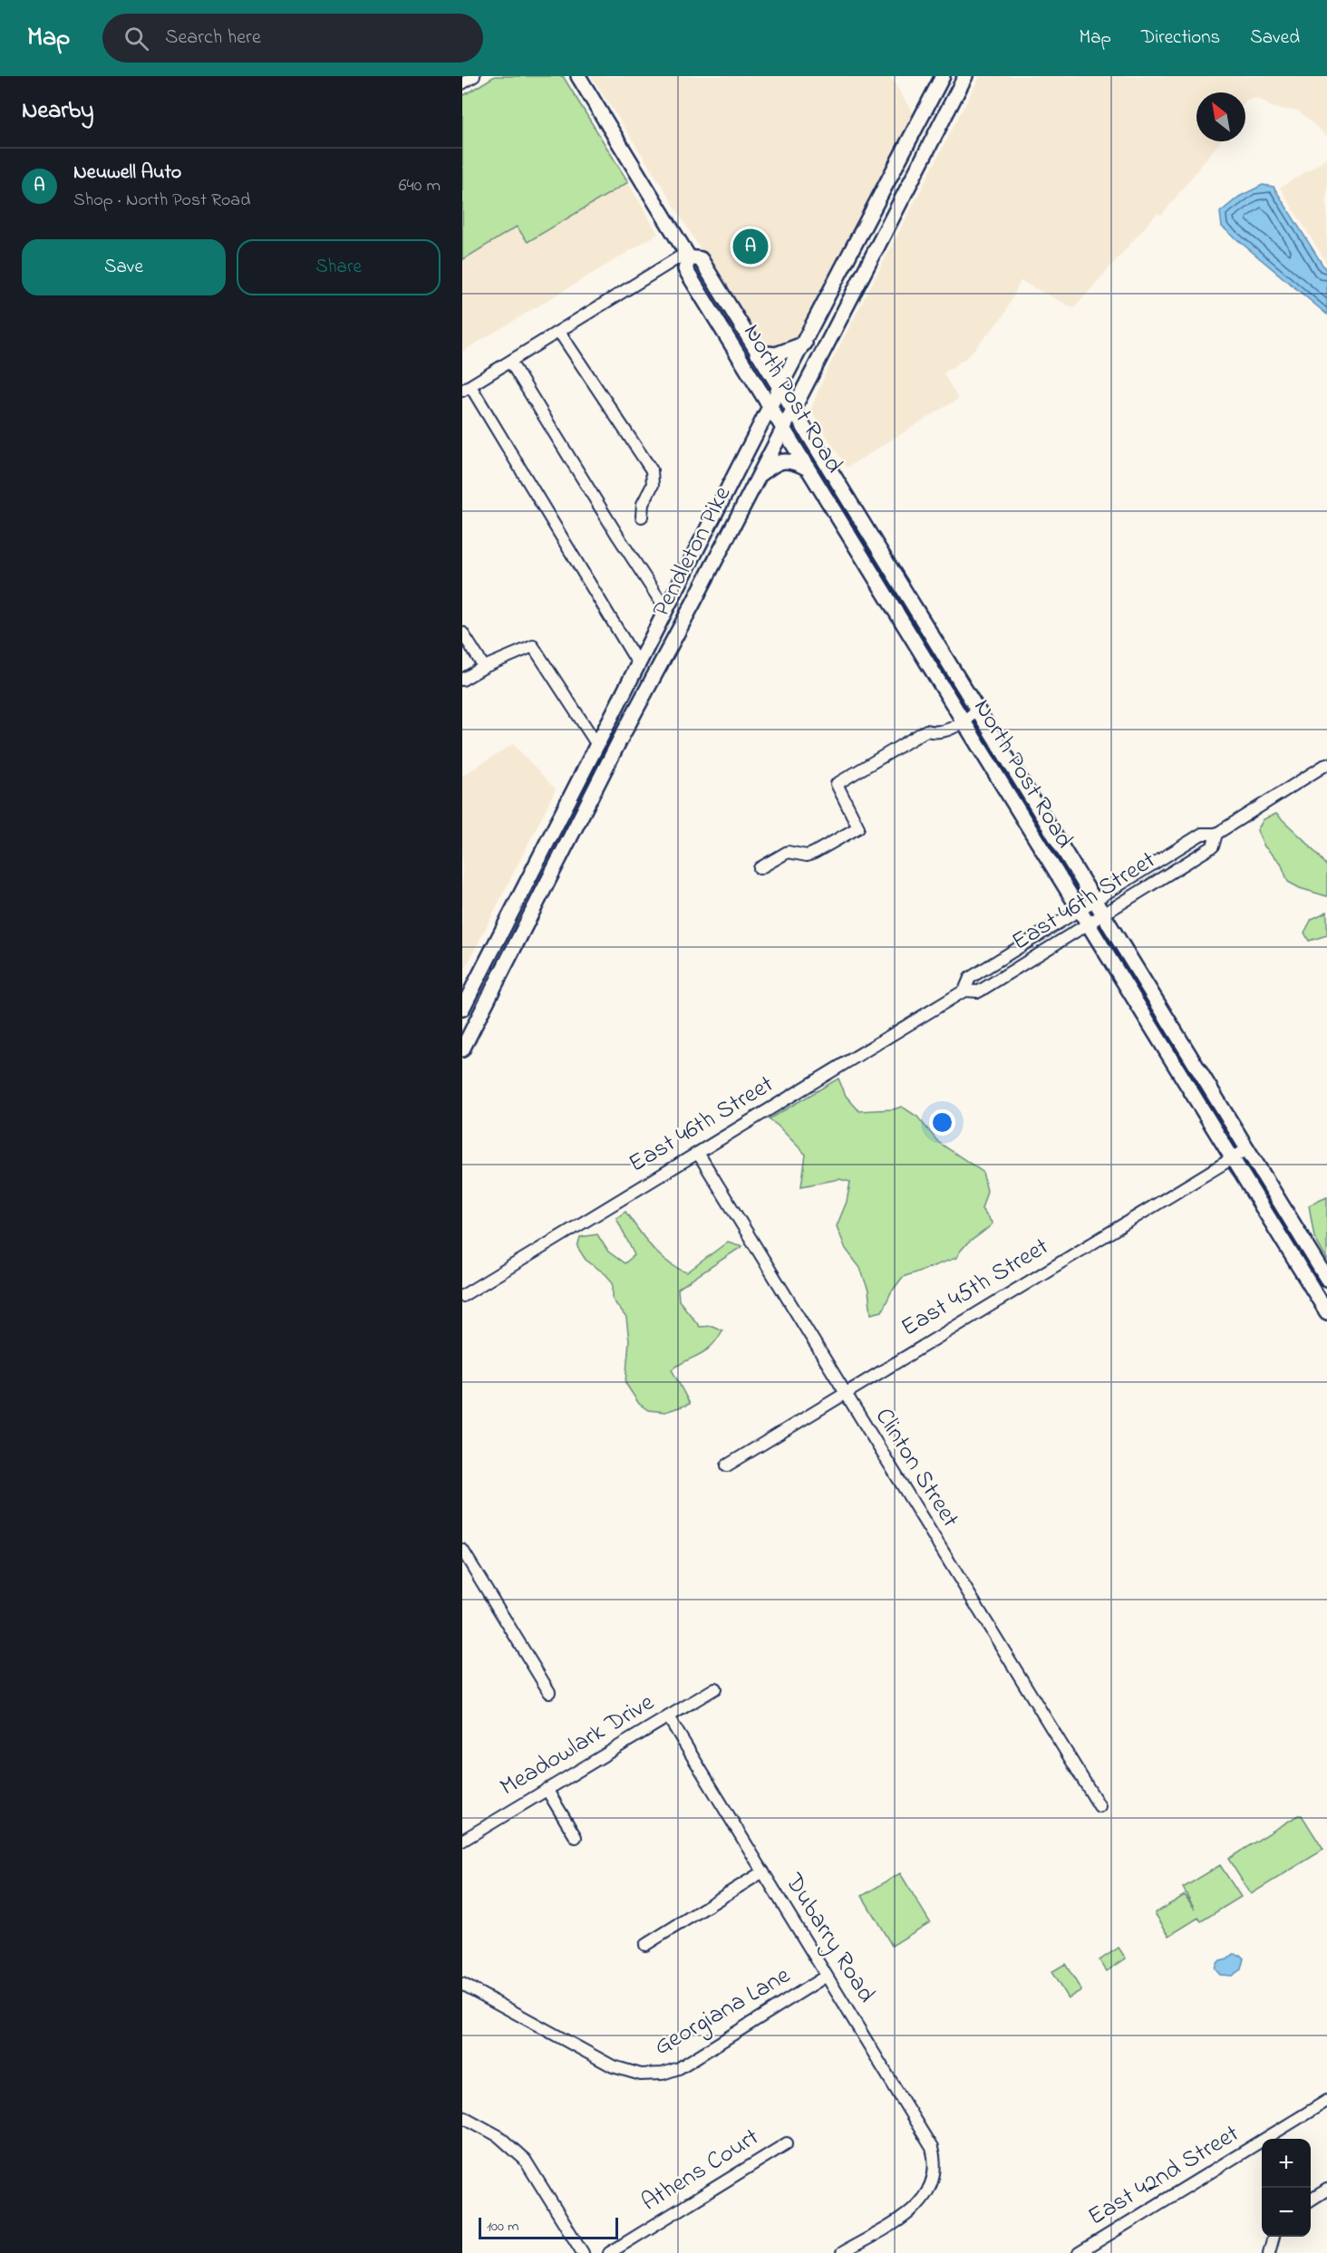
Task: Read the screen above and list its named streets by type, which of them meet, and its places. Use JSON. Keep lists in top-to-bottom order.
{
  "streets": {
    "main road": ["North Post Road", "Pendleton Pike"],
    "street": [
      "East 46th Street",
      "East 45th Street",
      "Clinton Street",
      "Meadowlark Drive",
      "Dubarry Road",
      "Georgiana Lane",
      "Athens Court",
      "East 42nd Street"
    ]
  },
  "crossings": [
    ["North Post Road", "Pendleton Pike"],
    ["North Post Road", "East 46th Street"],
    ["North Post Road", "East 45th Street"],
    ["East 46th Street", "Clinton Street"],
    ["East 45th Street", "Clinton Street"],
    ["Meadowlark Drive", "Dubarry Road"],
    ["Dubarry Road", "Georgiana Lane"]
  ],
  "scale_bar": "100 m",
  "north": "top left",
  "page": {
    "header": "Map",
    "search": "Search here",
    "nav": ["Map", "Directions", "Saved"],
    "heading": "Nearby",
    "list": [
      {
        "mark": "A",
        "name": "Neuwell Auto",
        "note": "Shop · North Post Road",
        "value": "640 m"
      }
    ],
    "buttons": ["Save", "Share"],
    "pins": "A",
    "map_buttons": ["+", "−"],
    "scale": "100 m"
  }
}
